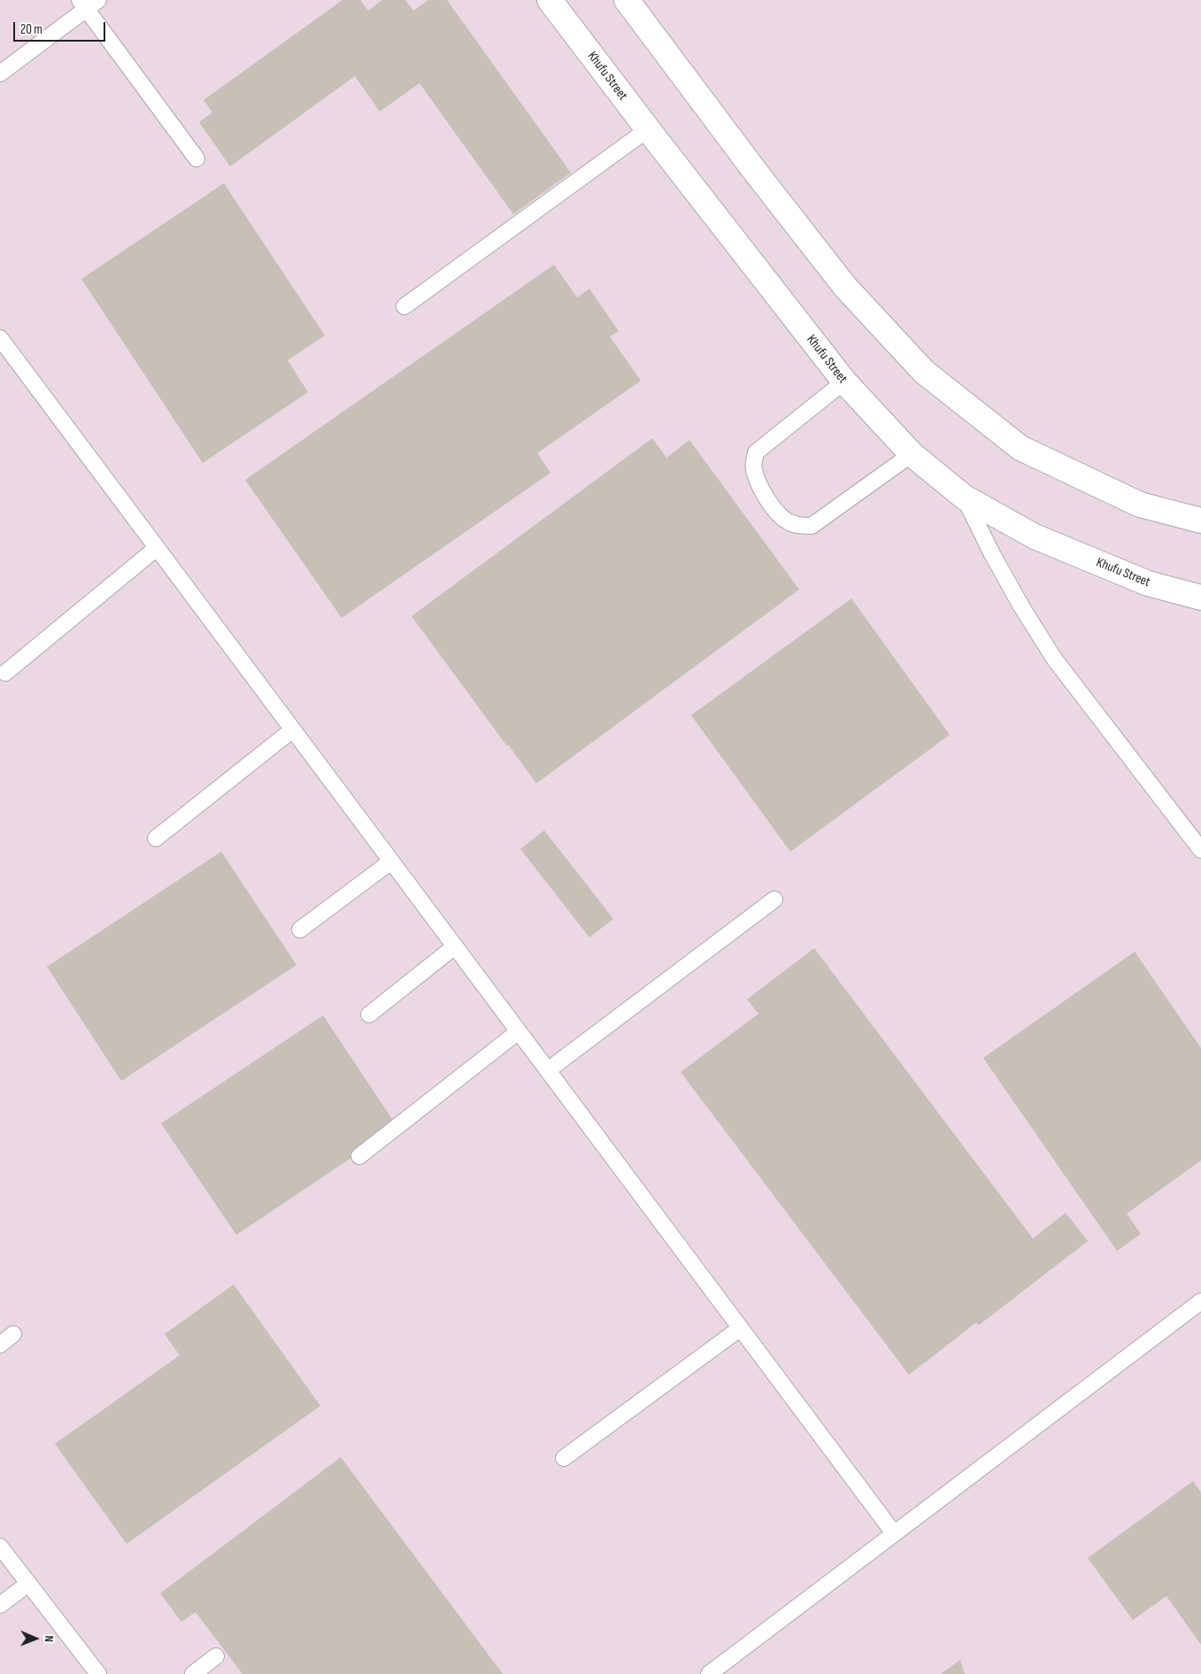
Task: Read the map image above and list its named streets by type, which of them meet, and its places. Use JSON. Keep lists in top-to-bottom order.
{
  "streets": {
    "street": ["Khufu Street"]
  },
  "scale_bar": "20 m",
  "north": "right"
}
